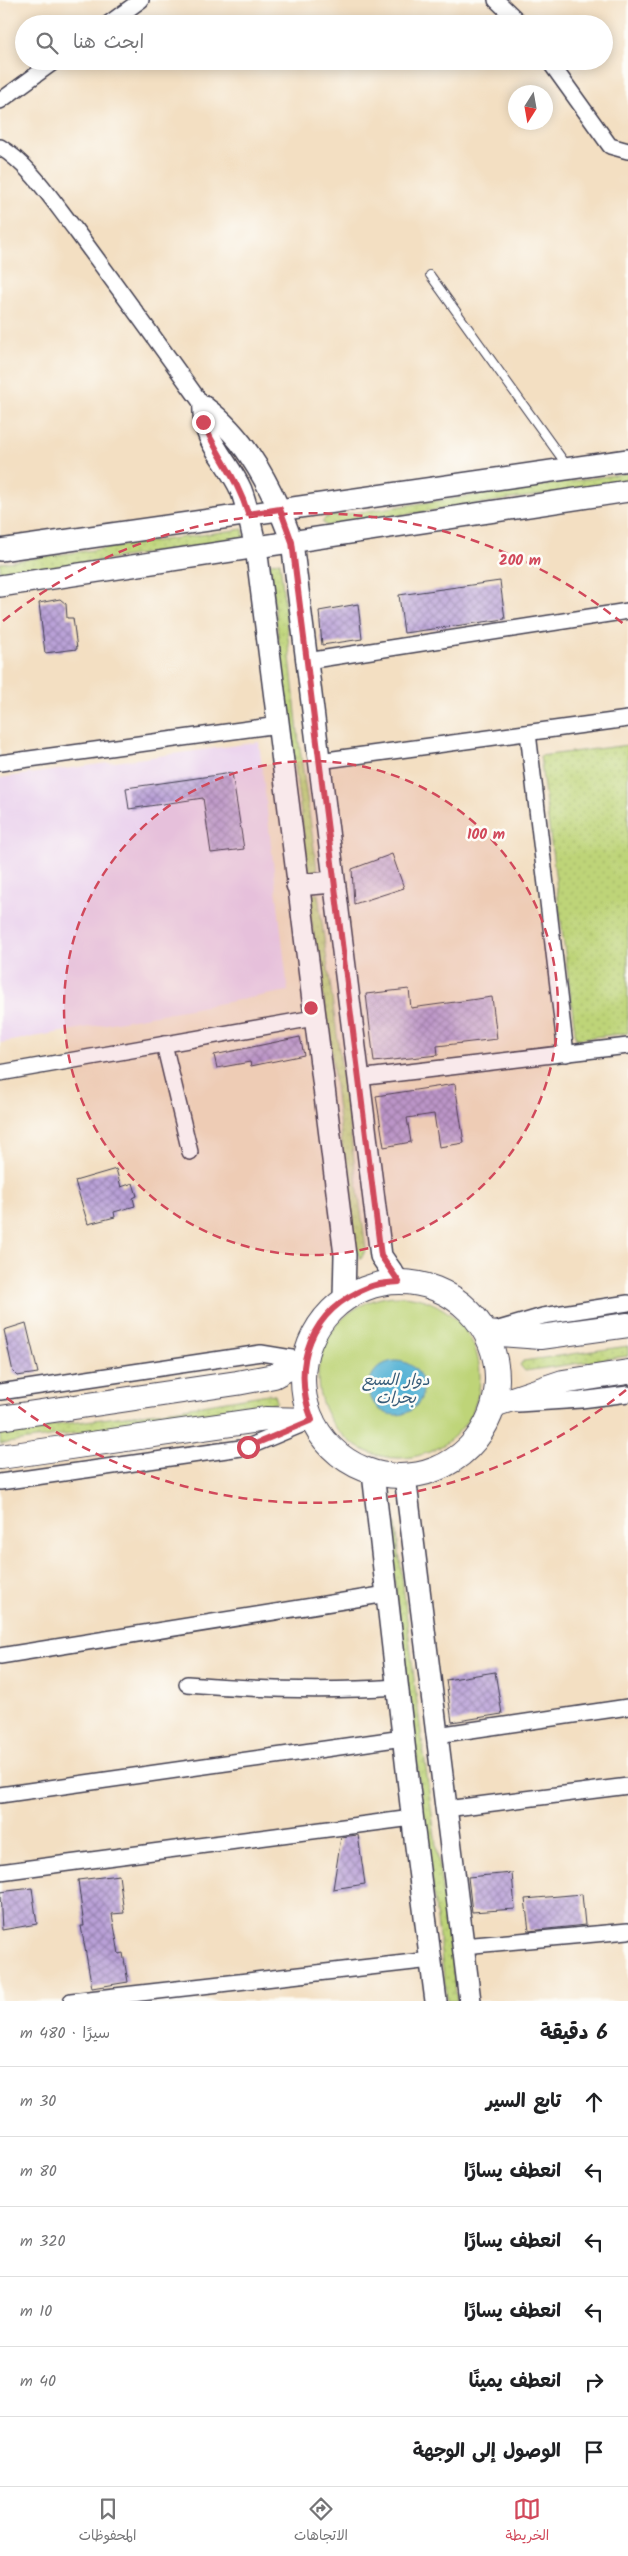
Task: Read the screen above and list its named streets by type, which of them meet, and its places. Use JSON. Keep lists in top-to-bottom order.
{
  "water": ["دوار السبع بحرات"],
  "north": "bottom",
  "page": {
    "search": "ابحث هنا",
    "heading": ["6 دقيقة", "سيرًا · 480 m"],
    "list": [
      ["تابع السير", "30 m"],
      ["انعطف يسارًا", "80 m"],
      ["انعطف يسارًا", "320 m"],
      ["انعطف يسارًا", "10 m"],
      ["انعطف يمينًا", "40 m"],
      "الوصول إلى الوجهة"
    ],
    "nav": ["الخريطة", "الاتجاهات", "المحفوظات"]
  },
  "rings": ["200 m", "100 m"]
}
